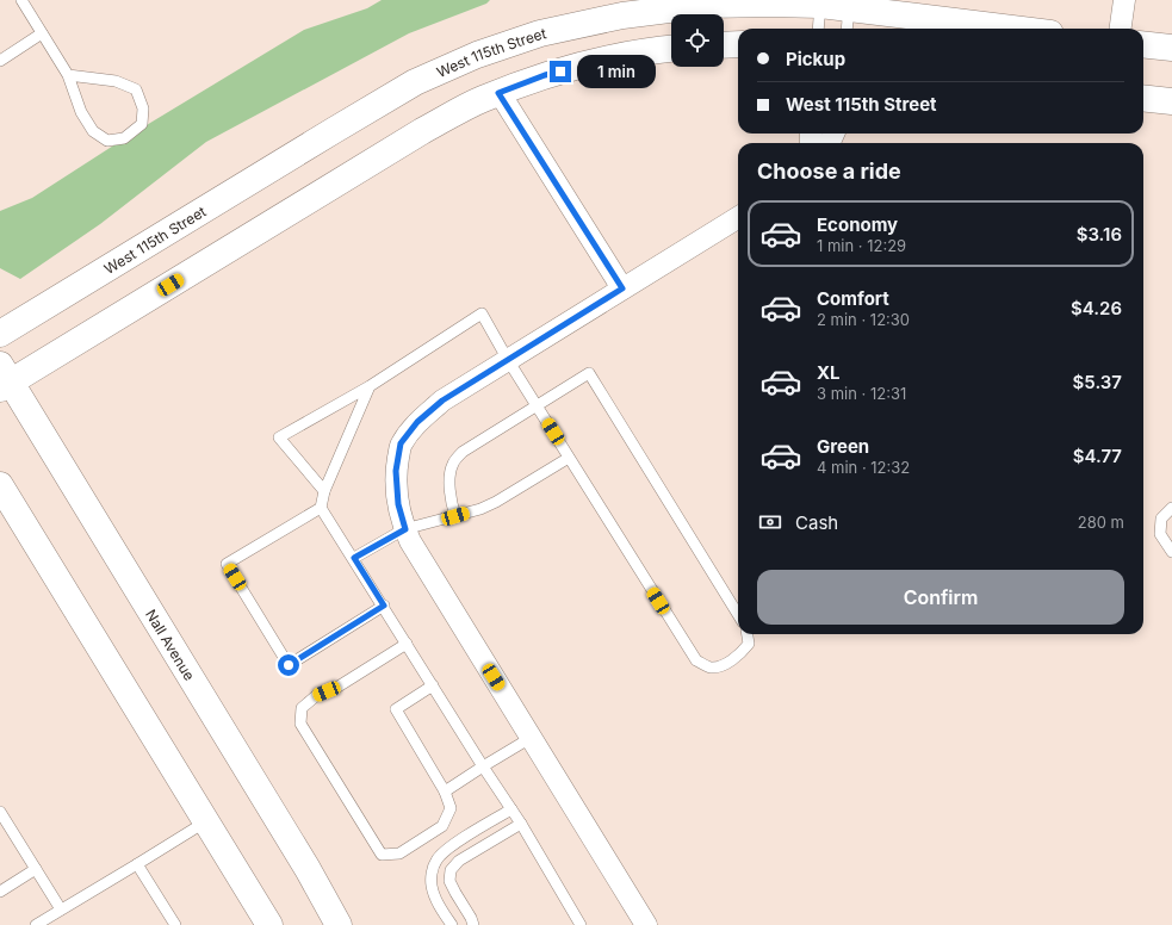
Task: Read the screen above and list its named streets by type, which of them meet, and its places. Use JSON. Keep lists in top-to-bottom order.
{
  "streets": {
    "street": ["West 115th Street", "Nall Avenue"]
  },
  "page": {
    "banner": ["Pickup", "West 115th Street"],
    "bubble": "1 min",
    "heading": "Choose a ride",
    "list": [
      {
        "name": "Economy",
        "note": "1 min · 12:29",
        "value": "$3.16"
      },
      {
        "name": "Comfort",
        "note": "2 min · 12:30",
        "value": "$4.26"
      },
      {
        "name": "XL",
        "note": "3 min · 12:31",
        "value": "$5.37"
      },
      {
        "name": "Green",
        "note": "4 min · 12:32",
        "value": "$4.77"
      }
    ],
    "pay": ["Cash", "280 m"],
    "buttons": "Confirm"
  }
}
